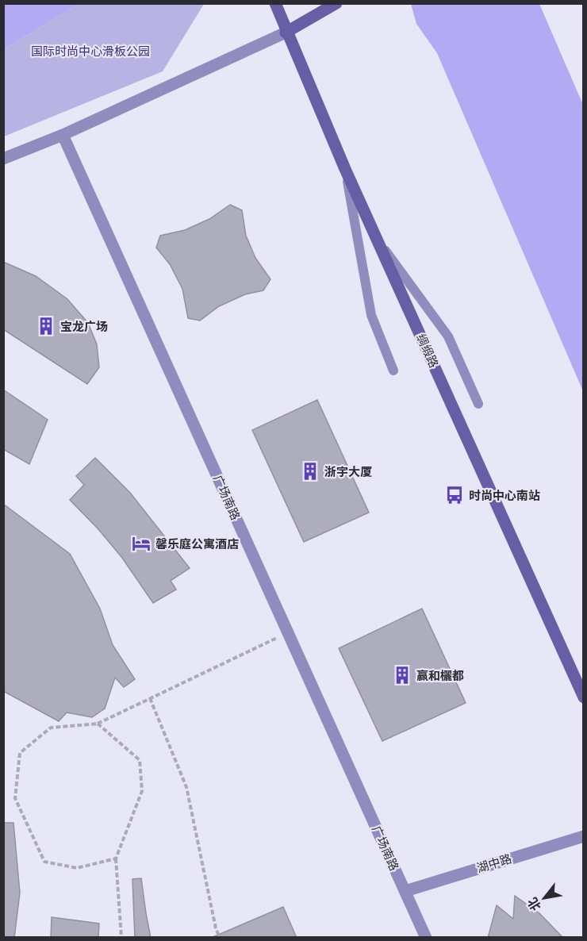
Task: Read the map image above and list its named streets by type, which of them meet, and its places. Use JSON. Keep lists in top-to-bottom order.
{
  "streets": {
    "street": ["绸缎路", "广场南路", "湖中路"]
  },
  "crossings": [
    ["广场南路", "湖中路"]
  ],
  "parks": ["国际时尚中心滑板公园"],
  "places": {
    "building": ["宝龙广场", "浙宇大厦", "赢和欐都"],
    "bus stop": ["时尚中心南站"],
    "hotel": ["馨乐庭公寓酒店"]
  },
  "north": "bottom left"
}
